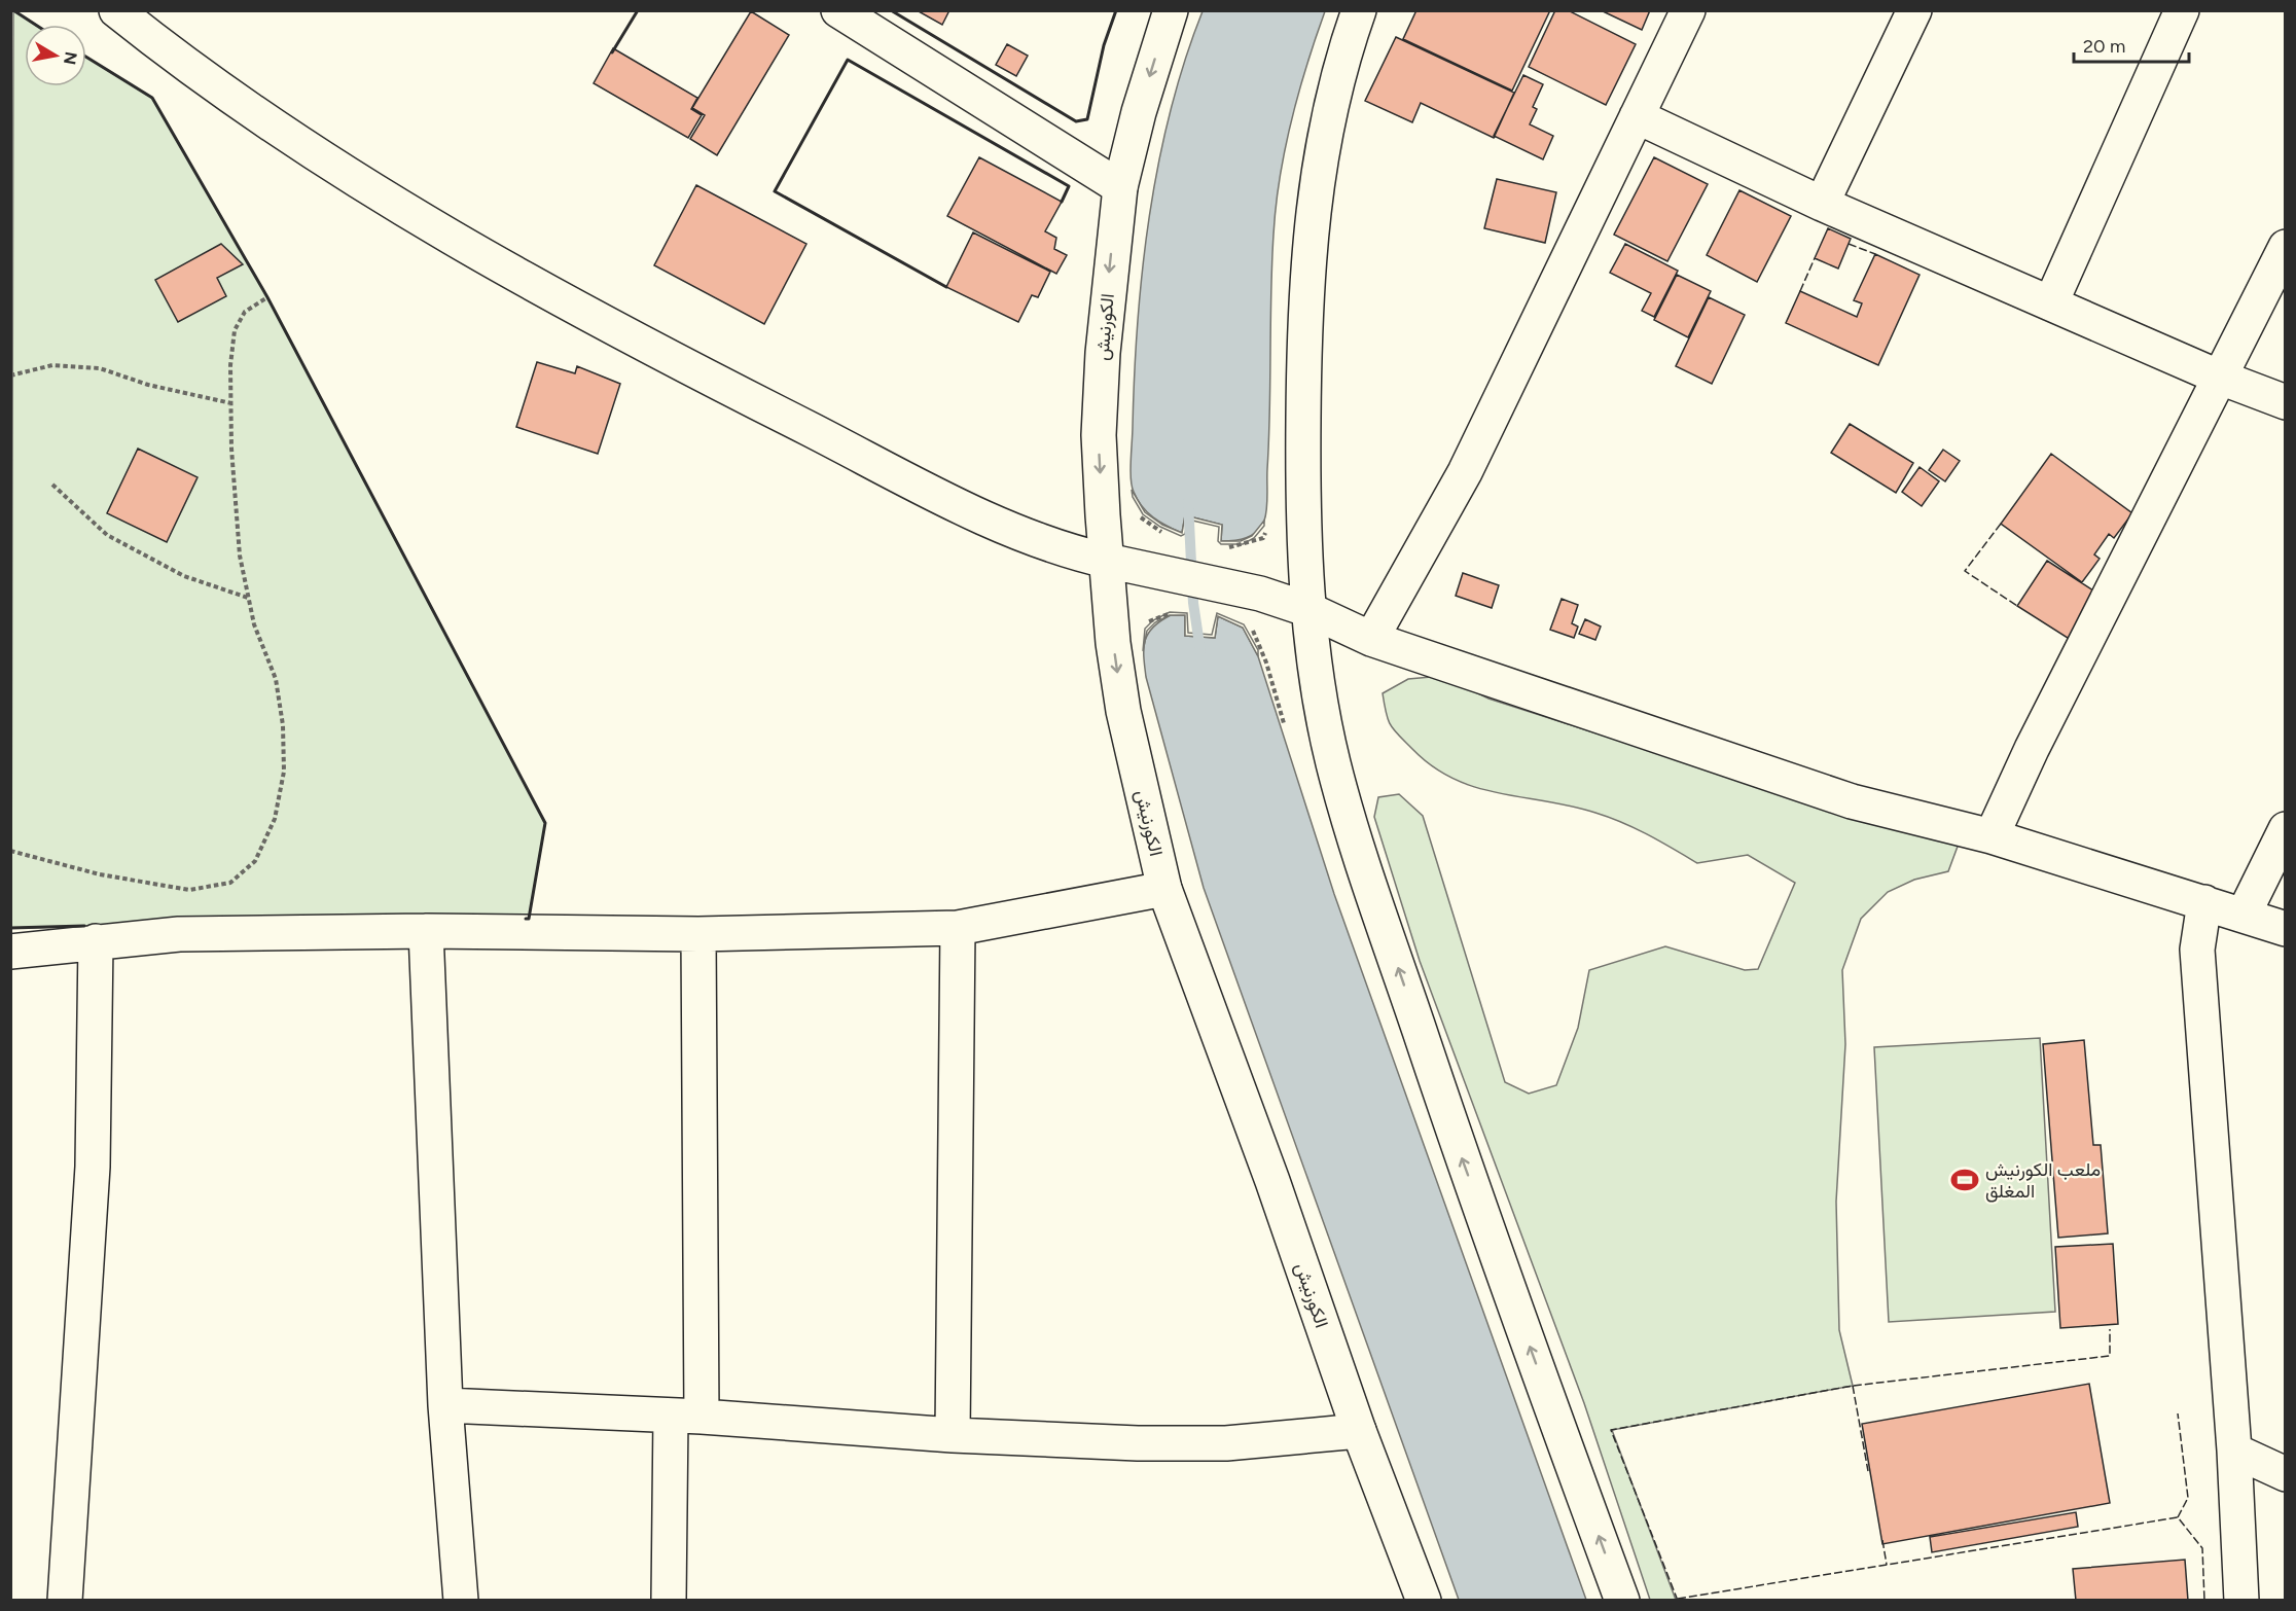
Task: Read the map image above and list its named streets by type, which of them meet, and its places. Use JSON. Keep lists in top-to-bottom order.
{
  "streets": {
    "street": ["الكورنيش"]
  },
  "places": {
    "sports": ["ملعب الكورنيش المغلق"]
  },
  "scale_bar": "20 m",
  "north": "right"
}
